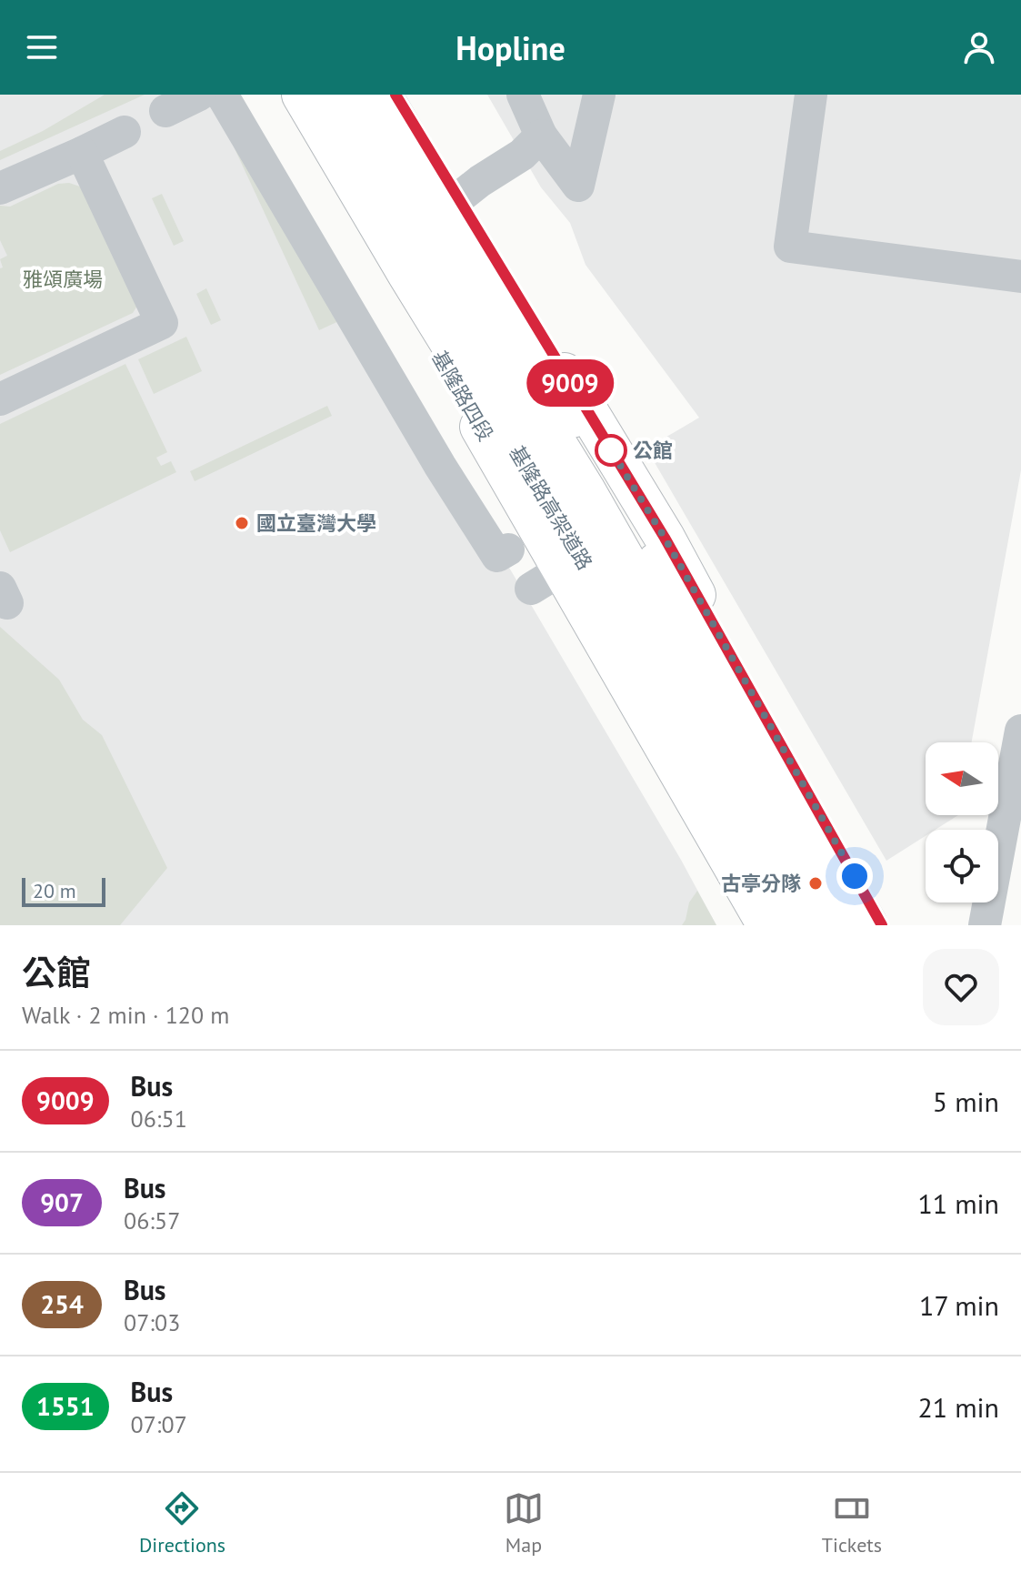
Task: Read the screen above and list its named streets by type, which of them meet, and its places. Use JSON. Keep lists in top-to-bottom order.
{
  "streets": {
    "main road": ["基隆路四段", "基隆路高架道路"]
  },
  "parks": ["雅頌廣場"],
  "places": ["公館", "國立臺灣大學", "古亭分隊"],
  "lines": ["bus line 9009"],
  "scale_bar": "20 m",
  "north": "left",
  "page": {
    "header": "Hopline",
    "on_map": "9009",
    "scale": "20 m",
    "heading": ["公館", "Walk · 2 min · 120 m"],
    "list": [
      {
        "mark": "9009",
        "name": "Bus",
        "note": "06:51",
        "value": "5 min"
      },
      {
        "mark": "907",
        "name": "Bus",
        "note": "06:57",
        "value": "11 min"
      },
      {
        "mark": "254",
        "name": "Bus",
        "note": "07:03",
        "value": "17 min"
      },
      {
        "mark": "1551",
        "name": "Bus",
        "note": "07:07",
        "value": "21 min"
      }
    ],
    "tabs": ["Directions", "Map", "Tickets"]
  }
}
